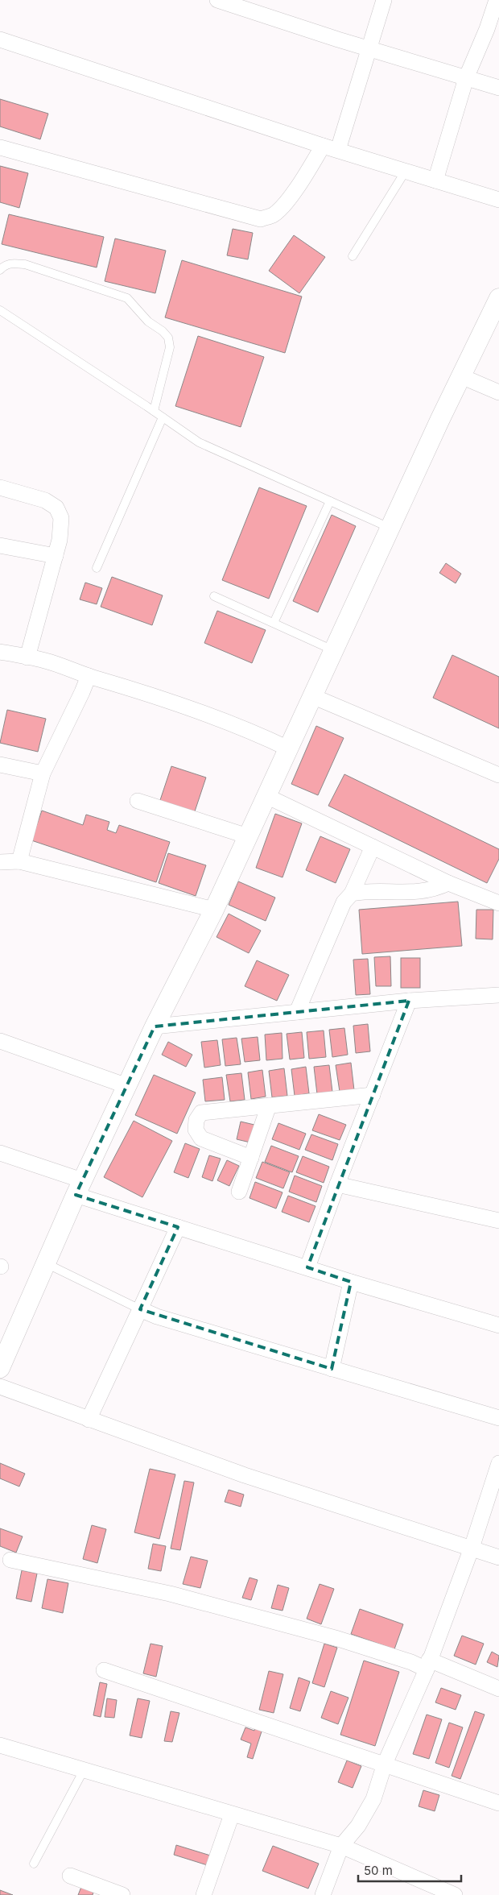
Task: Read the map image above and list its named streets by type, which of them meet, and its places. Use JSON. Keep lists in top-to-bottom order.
{
  "scale_bar": "50 m"
}
